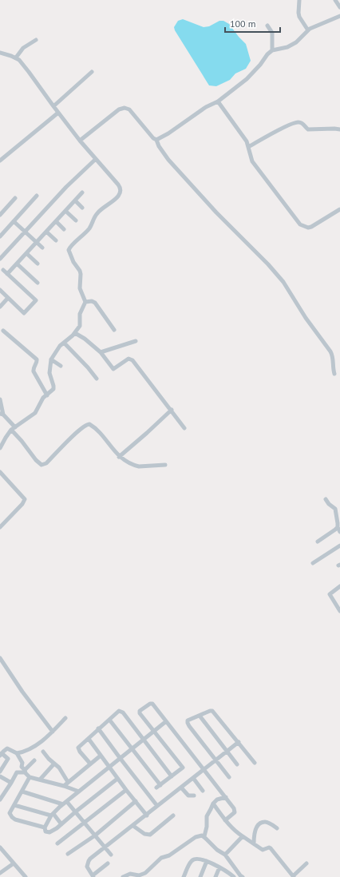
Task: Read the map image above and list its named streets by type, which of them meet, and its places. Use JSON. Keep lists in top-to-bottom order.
{
  "scale_bar": "100 m"
}
